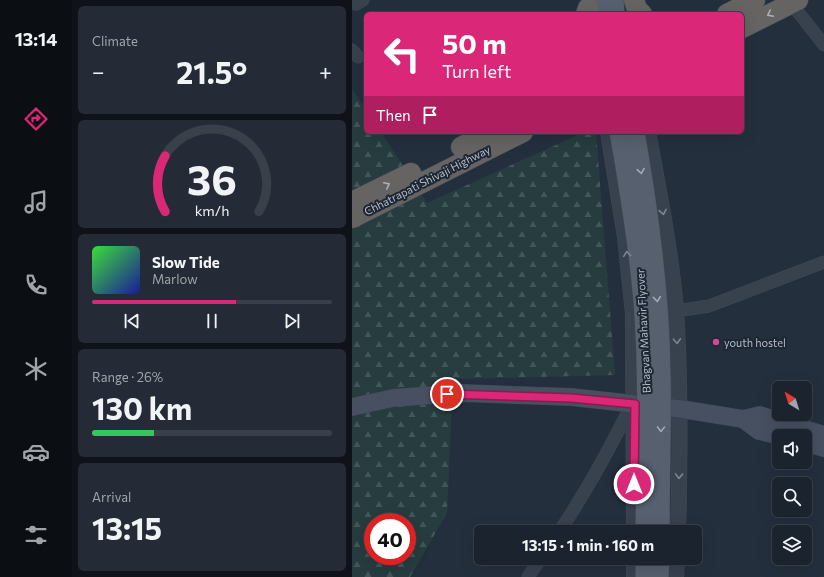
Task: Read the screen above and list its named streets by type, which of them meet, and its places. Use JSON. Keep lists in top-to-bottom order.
{
  "streets": {
    "highway": ["Chhatrapati Shivaji Highway"],
    "main road": ["Bhagvan Mahavir Flyover"]
  },
  "places": ["youth hostel"],
  "north": "top left",
  "page": {
    "tabs": "13:14",
    "tile": [
      "Climate",
      ["Range · 26%", "130 km"],
      ["Arrival", "13:15"]
    ],
    "turn": ["50 m", "Turn left"],
    "heat": ["−", "21.5°", "+"],
    "then": "Then",
    "song": ["Slow Tide", "Marlow"],
    "limit": "40",
    "trip": "13:15 · 1 min · 160 m",
    "gauge": ["36", "km/h"]
  }
}
